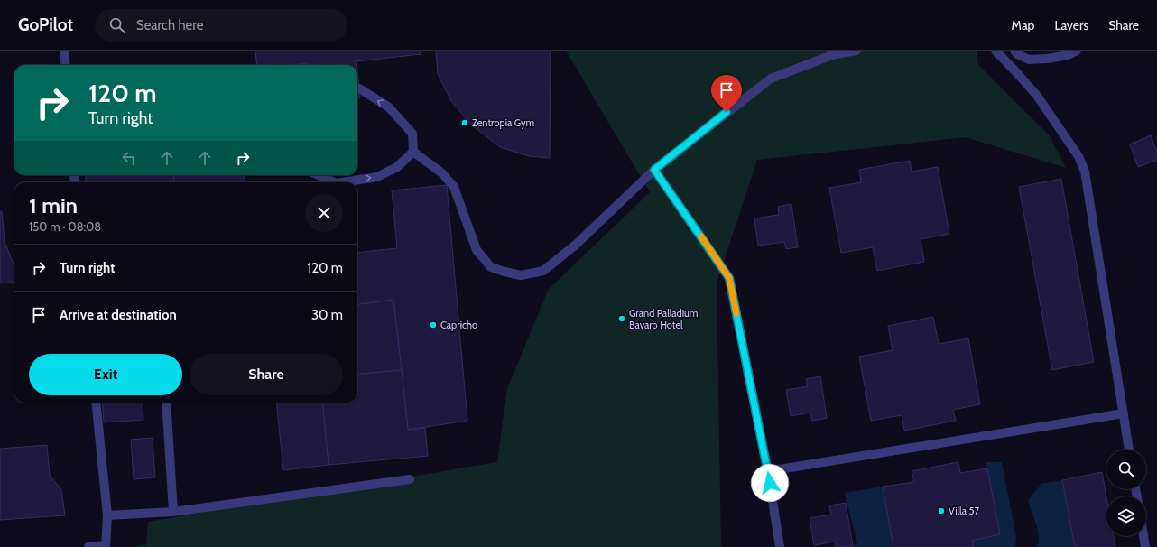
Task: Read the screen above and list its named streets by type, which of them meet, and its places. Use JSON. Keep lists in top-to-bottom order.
{
  "places": [
    "Zentropia Gym",
    "Grand Palladium Bavaro Hotel",
    "Capricho",
    "Villa 57"
  ],
  "page": {
    "header": "GoPilot",
    "search": "Search here",
    "nav": ["Map", "Layers", "Share"],
    "turn": ["120 m", "Turn right"],
    "heading": ["1 min", "150 m · 08:08"],
    "list": [
      {
        "name": "Turn right",
        "value": "120 m"
      },
      {
        "name": "Arrive at destination",
        "value": "30 m"
      }
    ],
    "buttons": ["Exit", "Share"]
  }
}
